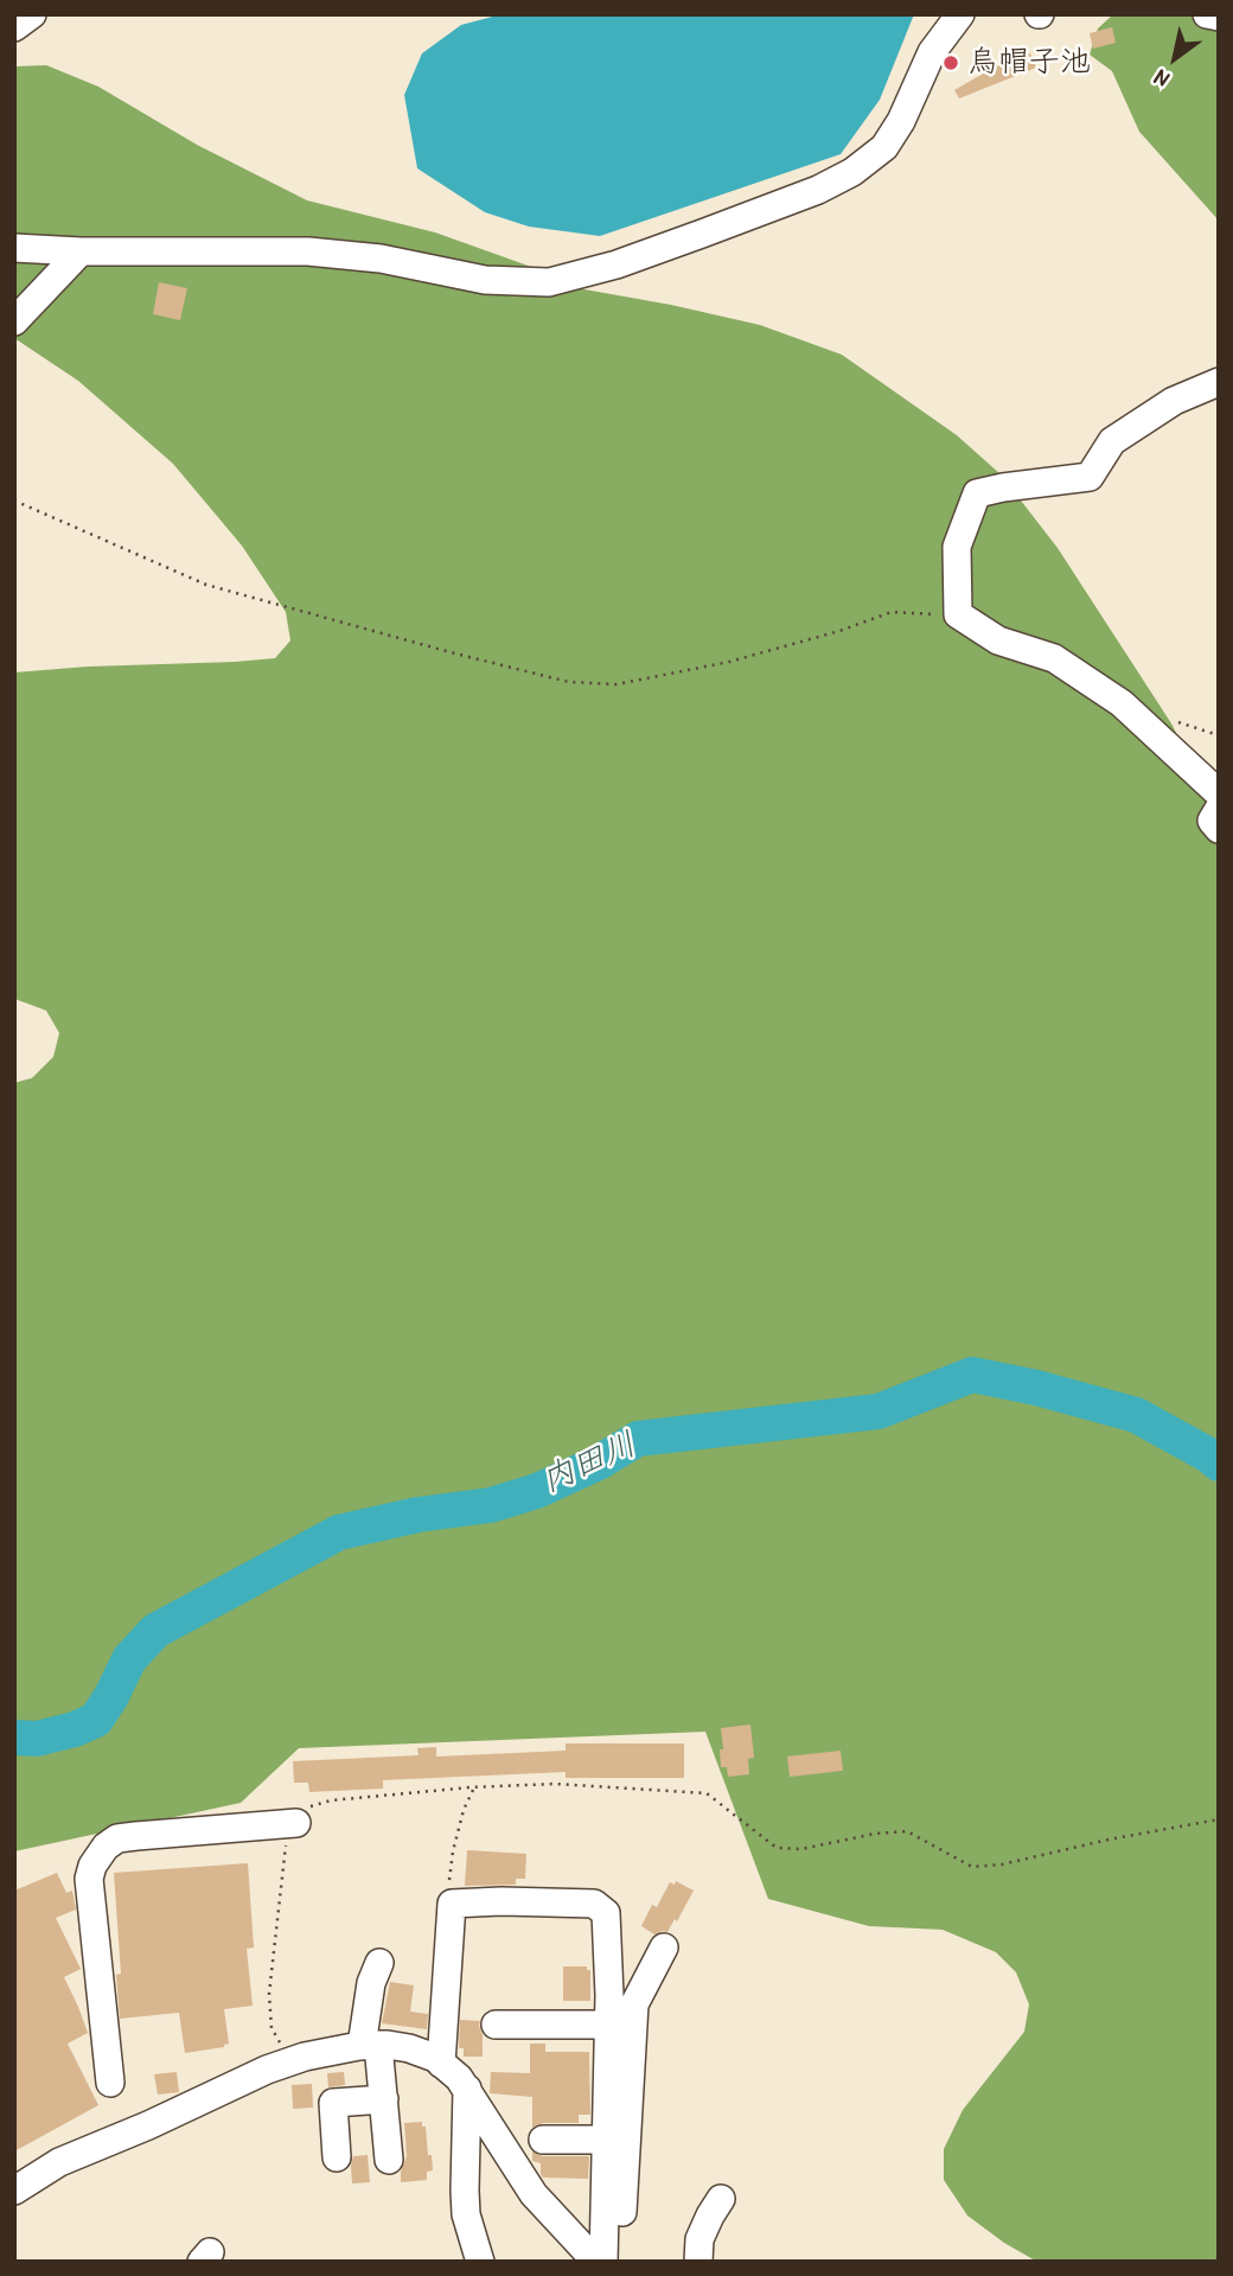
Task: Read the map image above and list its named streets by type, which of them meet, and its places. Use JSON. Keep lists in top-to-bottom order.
{
  "water": ["内田川"],
  "places": ["烏帽子池"],
  "north": "bottom left"
}
